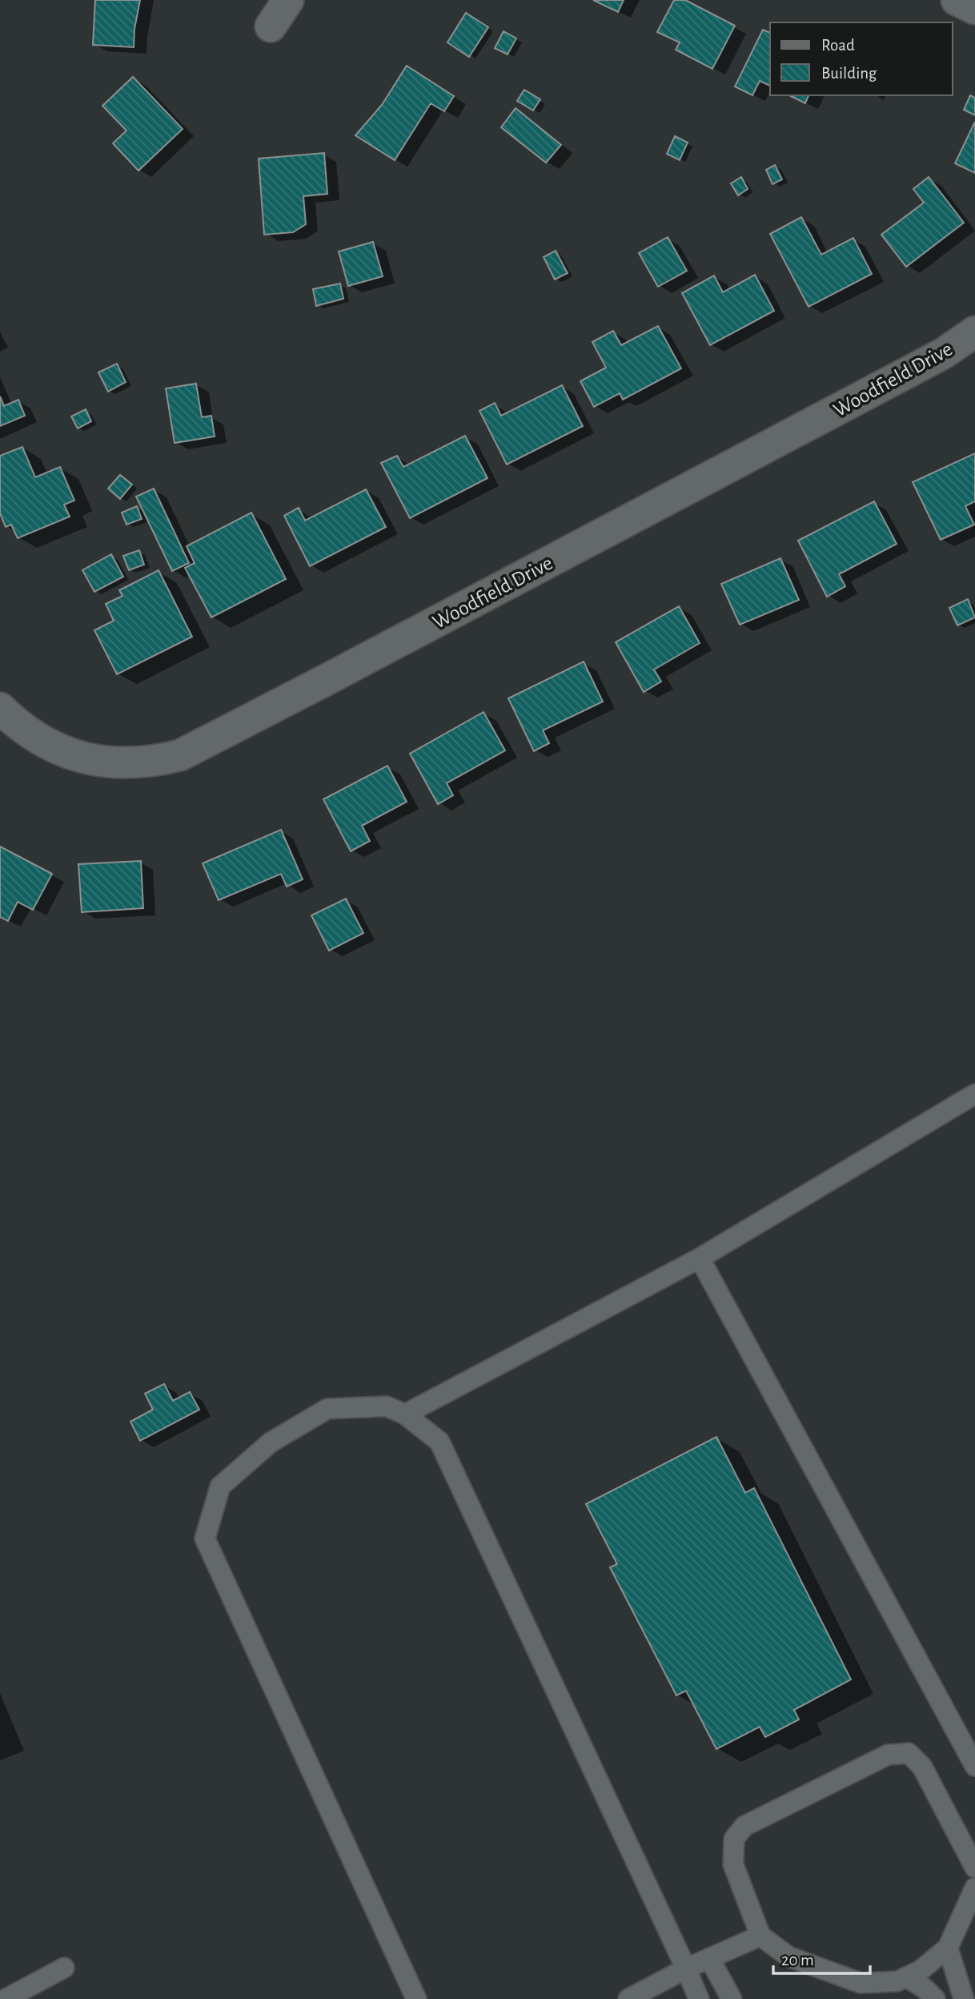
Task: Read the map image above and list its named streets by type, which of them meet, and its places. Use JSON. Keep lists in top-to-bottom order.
{
  "streets": {
    "street": ["Woodfield Drive"]
  },
  "legend": ["Road", "Building"],
  "scale_bar": "20 m"
}
